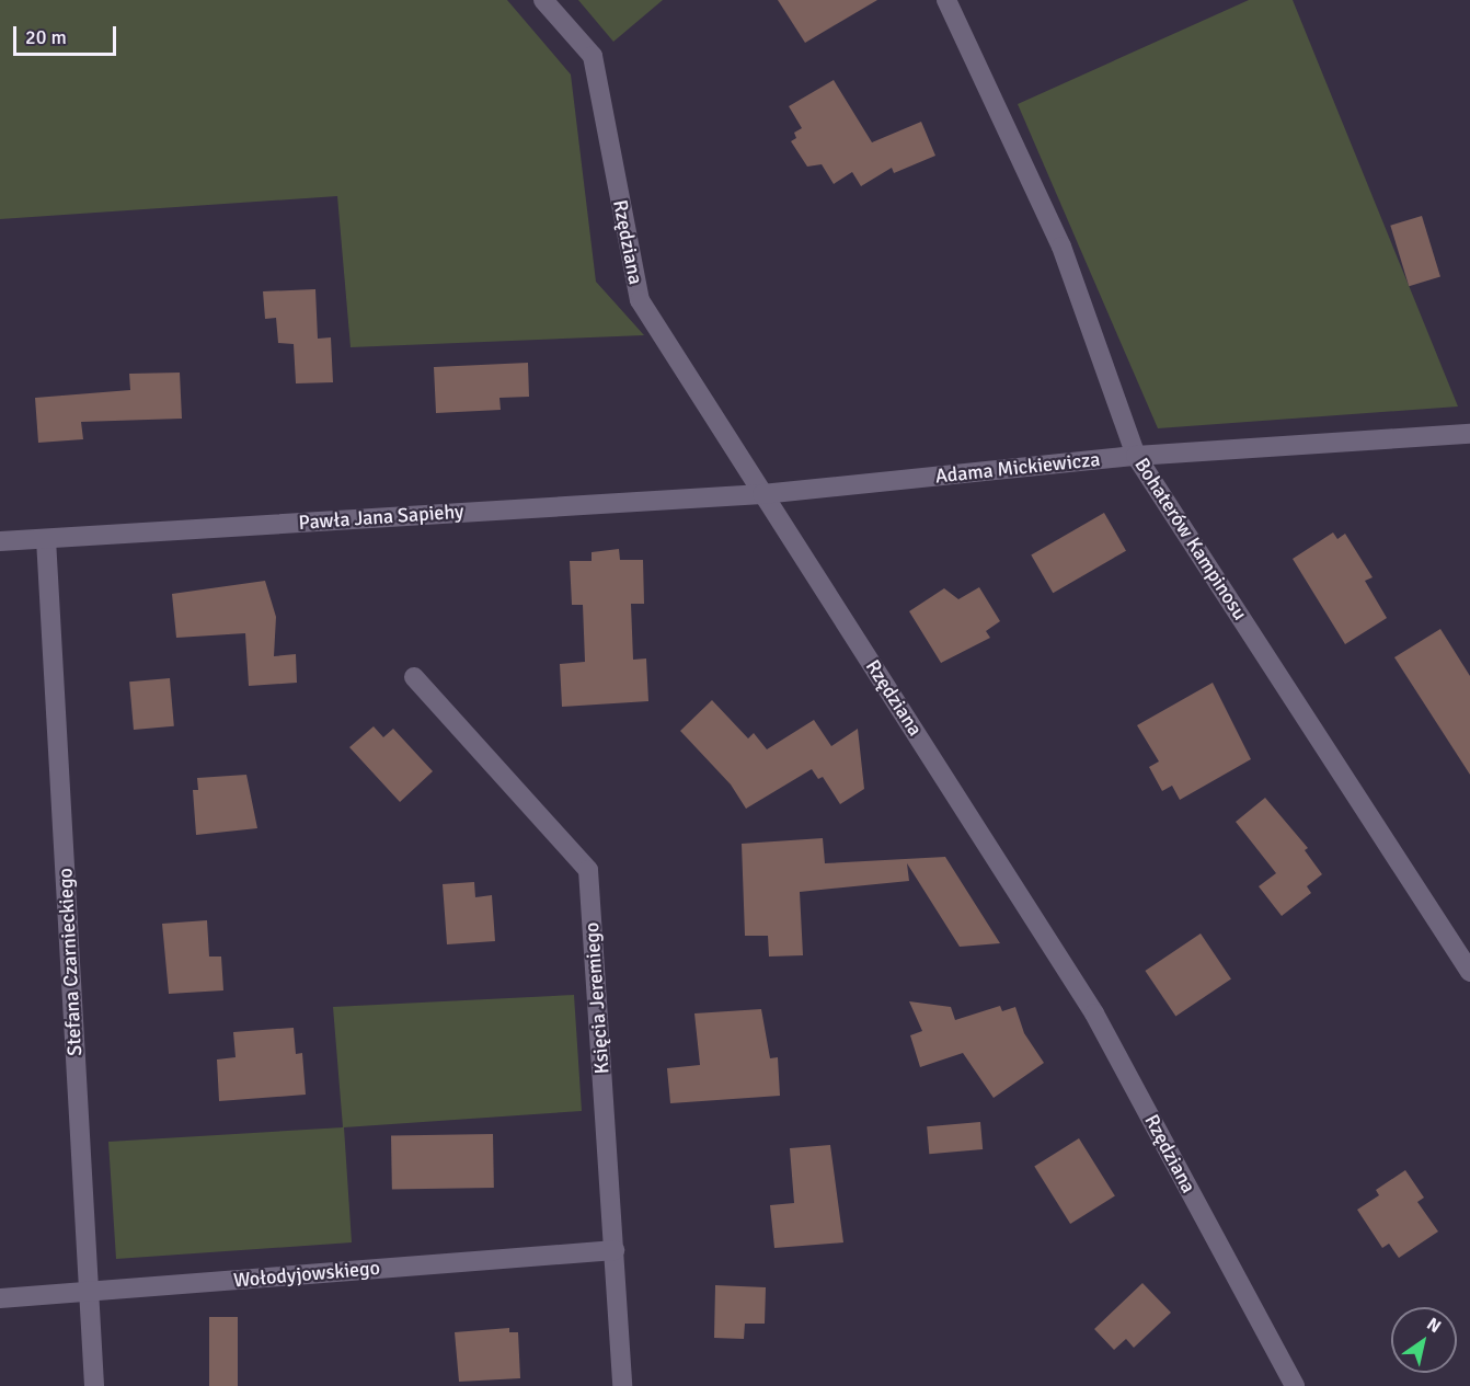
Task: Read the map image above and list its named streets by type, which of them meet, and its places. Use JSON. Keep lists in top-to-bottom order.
{
  "streets": {
    "street": [
      "Rzędziana",
      "Adama Mickiewicza",
      "Pawła Jana Sapiehy",
      "Bohaterów Kampinosu",
      "Stefana Czarnieckiego",
      "Księcia Jeremiego",
      "Wołodyjowskiego"
    ]
  },
  "crossings": [
    ["Rzędziana", "Adama Mickiewicza"],
    ["Rzędziana", "Pawła Jana Sapiehy"],
    ["Adama Mickiewicza", "Pawła Jana Sapiehy"],
    ["Adama Mickiewicza", "Bohaterów Kampinosu"],
    ["Pawła Jana Sapiehy", "Stefana Czarnieckiego"],
    ["Stefana Czarnieckiego", "Wołodyjowskiego"],
    ["Księcia Jeremiego", "Wołodyjowskiego"]
  ],
  "scale_bar": "20 m",
  "north": "top right"
}
